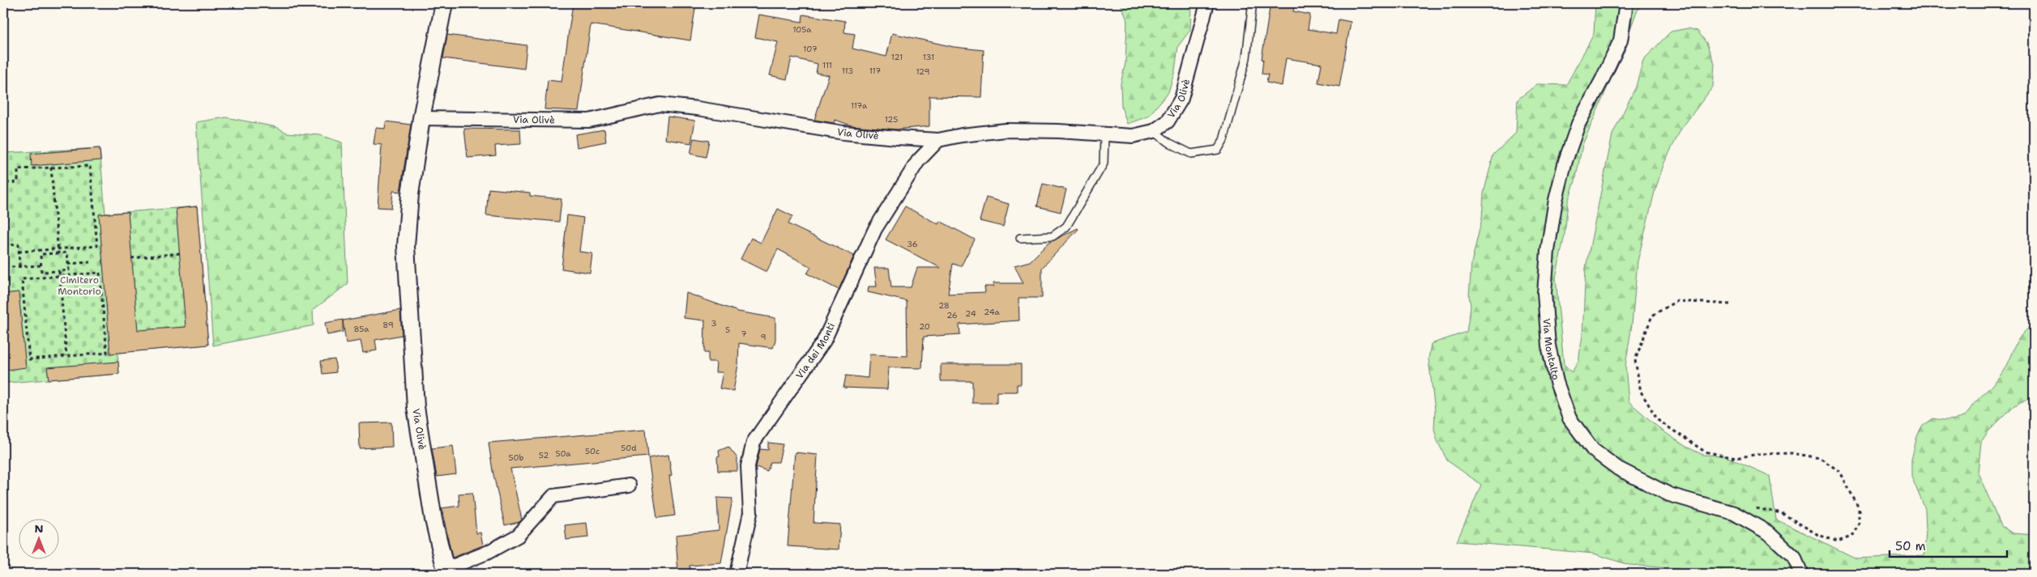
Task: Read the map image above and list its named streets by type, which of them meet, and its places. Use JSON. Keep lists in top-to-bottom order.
{
  "streets": {
    "street": ["Via Olivè", "Via Montalto", "Via dei Monti"]
  },
  "crossings": [
    ["Via Olivè", "Via dei Monti"]
  ],
  "parks": ["Cimitero Montorio"],
  "house_numbers": [
    "105a",
    "107",
    "121",
    "131",
    "111",
    "113",
    "117",
    "129",
    "117a",
    "125",
    "36",
    "28",
    "24a",
    "24",
    "26",
    "3",
    "89",
    "20",
    "85a",
    "5",
    "7",
    "9",
    "50d",
    "50c",
    "50a",
    "52",
    "50b"
  ],
  "scale_bar": "50 m",
  "north": "top"
}
